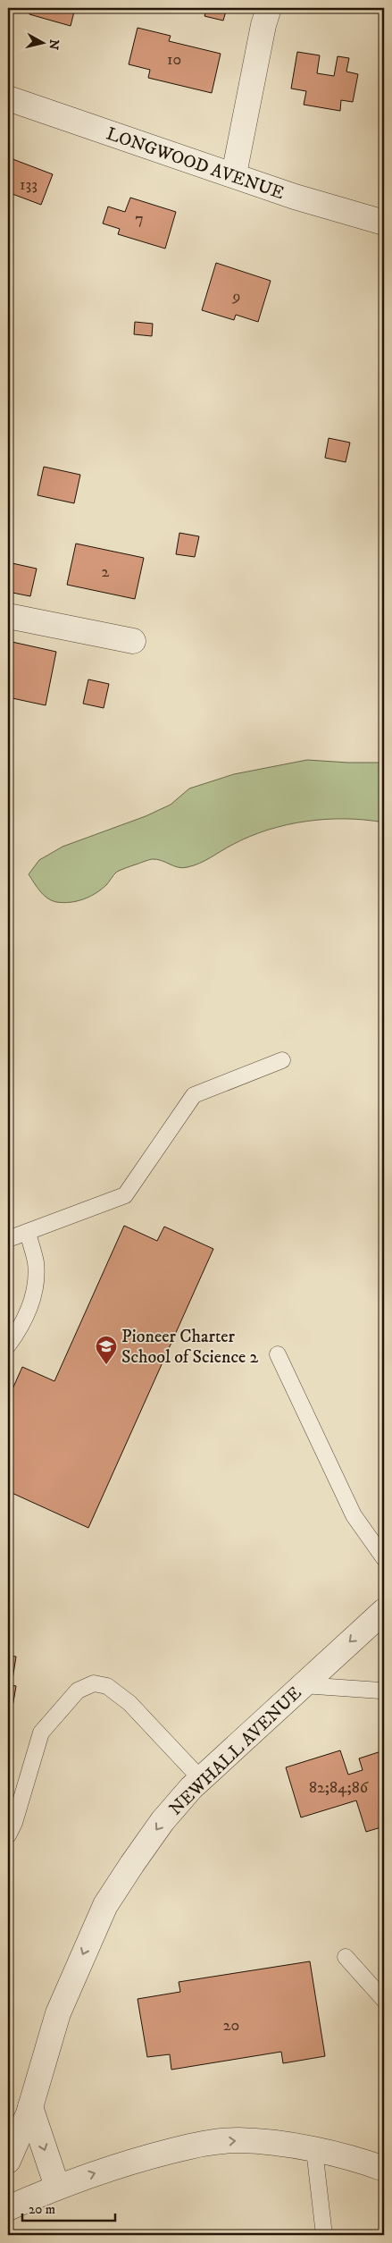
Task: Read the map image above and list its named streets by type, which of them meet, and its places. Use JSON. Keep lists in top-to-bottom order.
{
  "streets": {
    "street": ["LONGWOOD AVENUE", "NEWHALL AVENUE"]
  },
  "one_way": ["NEWHALL AVENUE"],
  "places": {
    "school or university": ["Pioneer Charter School of Science 2"]
  },
  "house_numbers": [
    "10",
    "133",
    "7",
    "9",
    "2",
    "82;84;86",
    "20"
  ],
  "scale_bar": "20 m",
  "north": "right"
}
